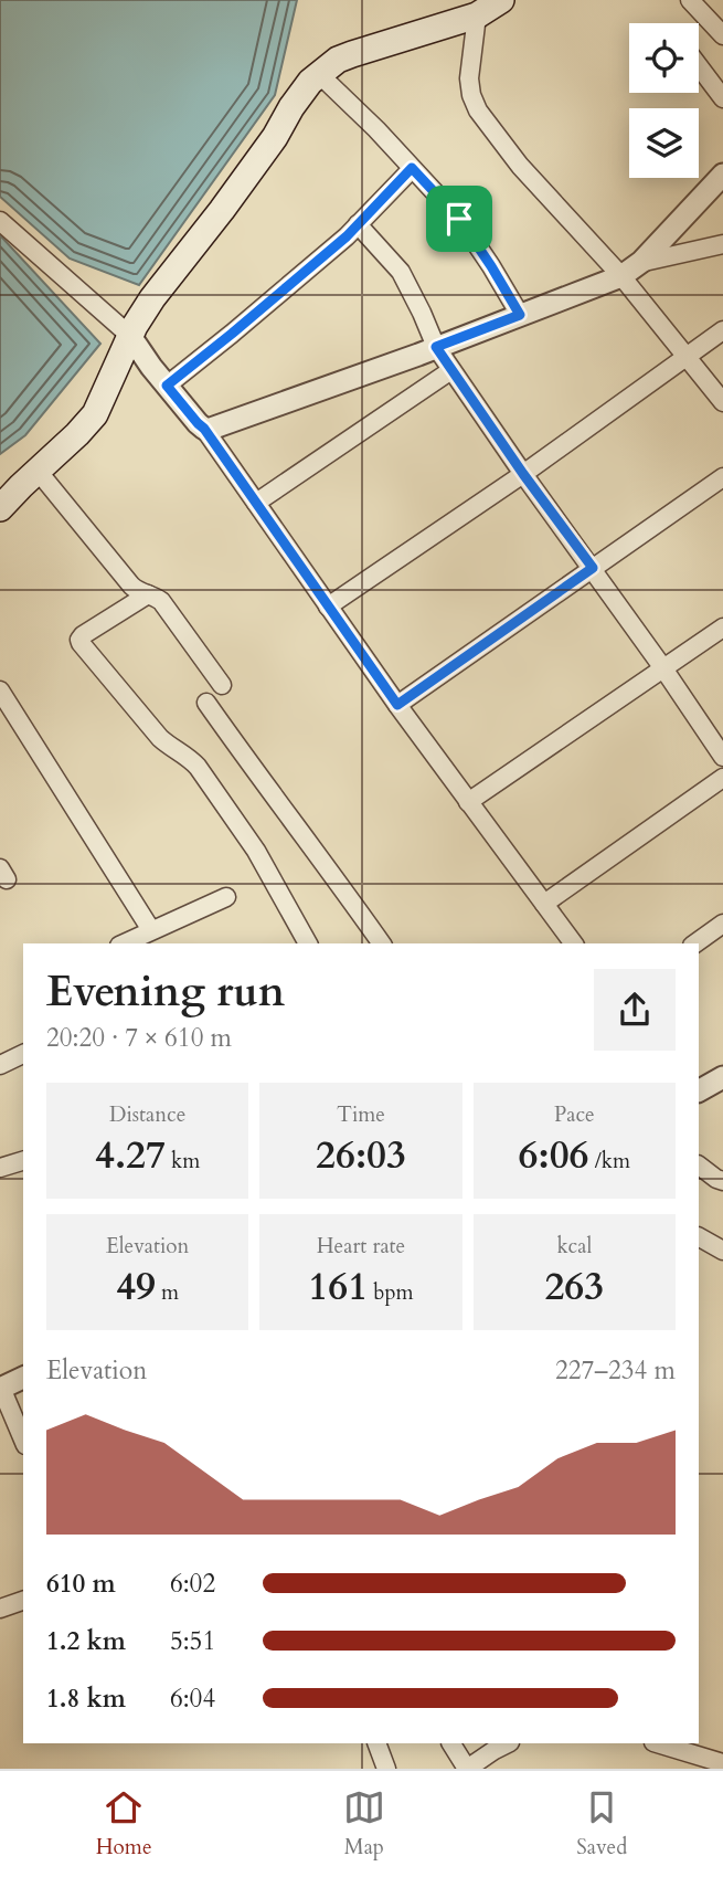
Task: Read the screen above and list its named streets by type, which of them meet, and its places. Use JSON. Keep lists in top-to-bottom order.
{
  "page": {
    "heading": ["Evening run", "20:20 · 7 × 610 m"],
    "stats": [
      ["Distance", "4.27 km"],
      ["Time", "26:03"],
      ["Pace", "6:06 /km"],
      ["Elevation", "49 m"],
      ["Heart rate", "161 bpm"],
      ["kcal", "263"]
    ],
    "chart": ["Elevation", "227–234 m"],
    "list": [
      {
        "name": "610 m",
        "note": "6:02"
      },
      {
        "name": "1.2 km",
        "note": "5:51"
      },
      {
        "name": "1.8 km",
        "note": "6:04"
      }
    ],
    "tabs": ["Home", "Map", "Saved"]
  }
}
